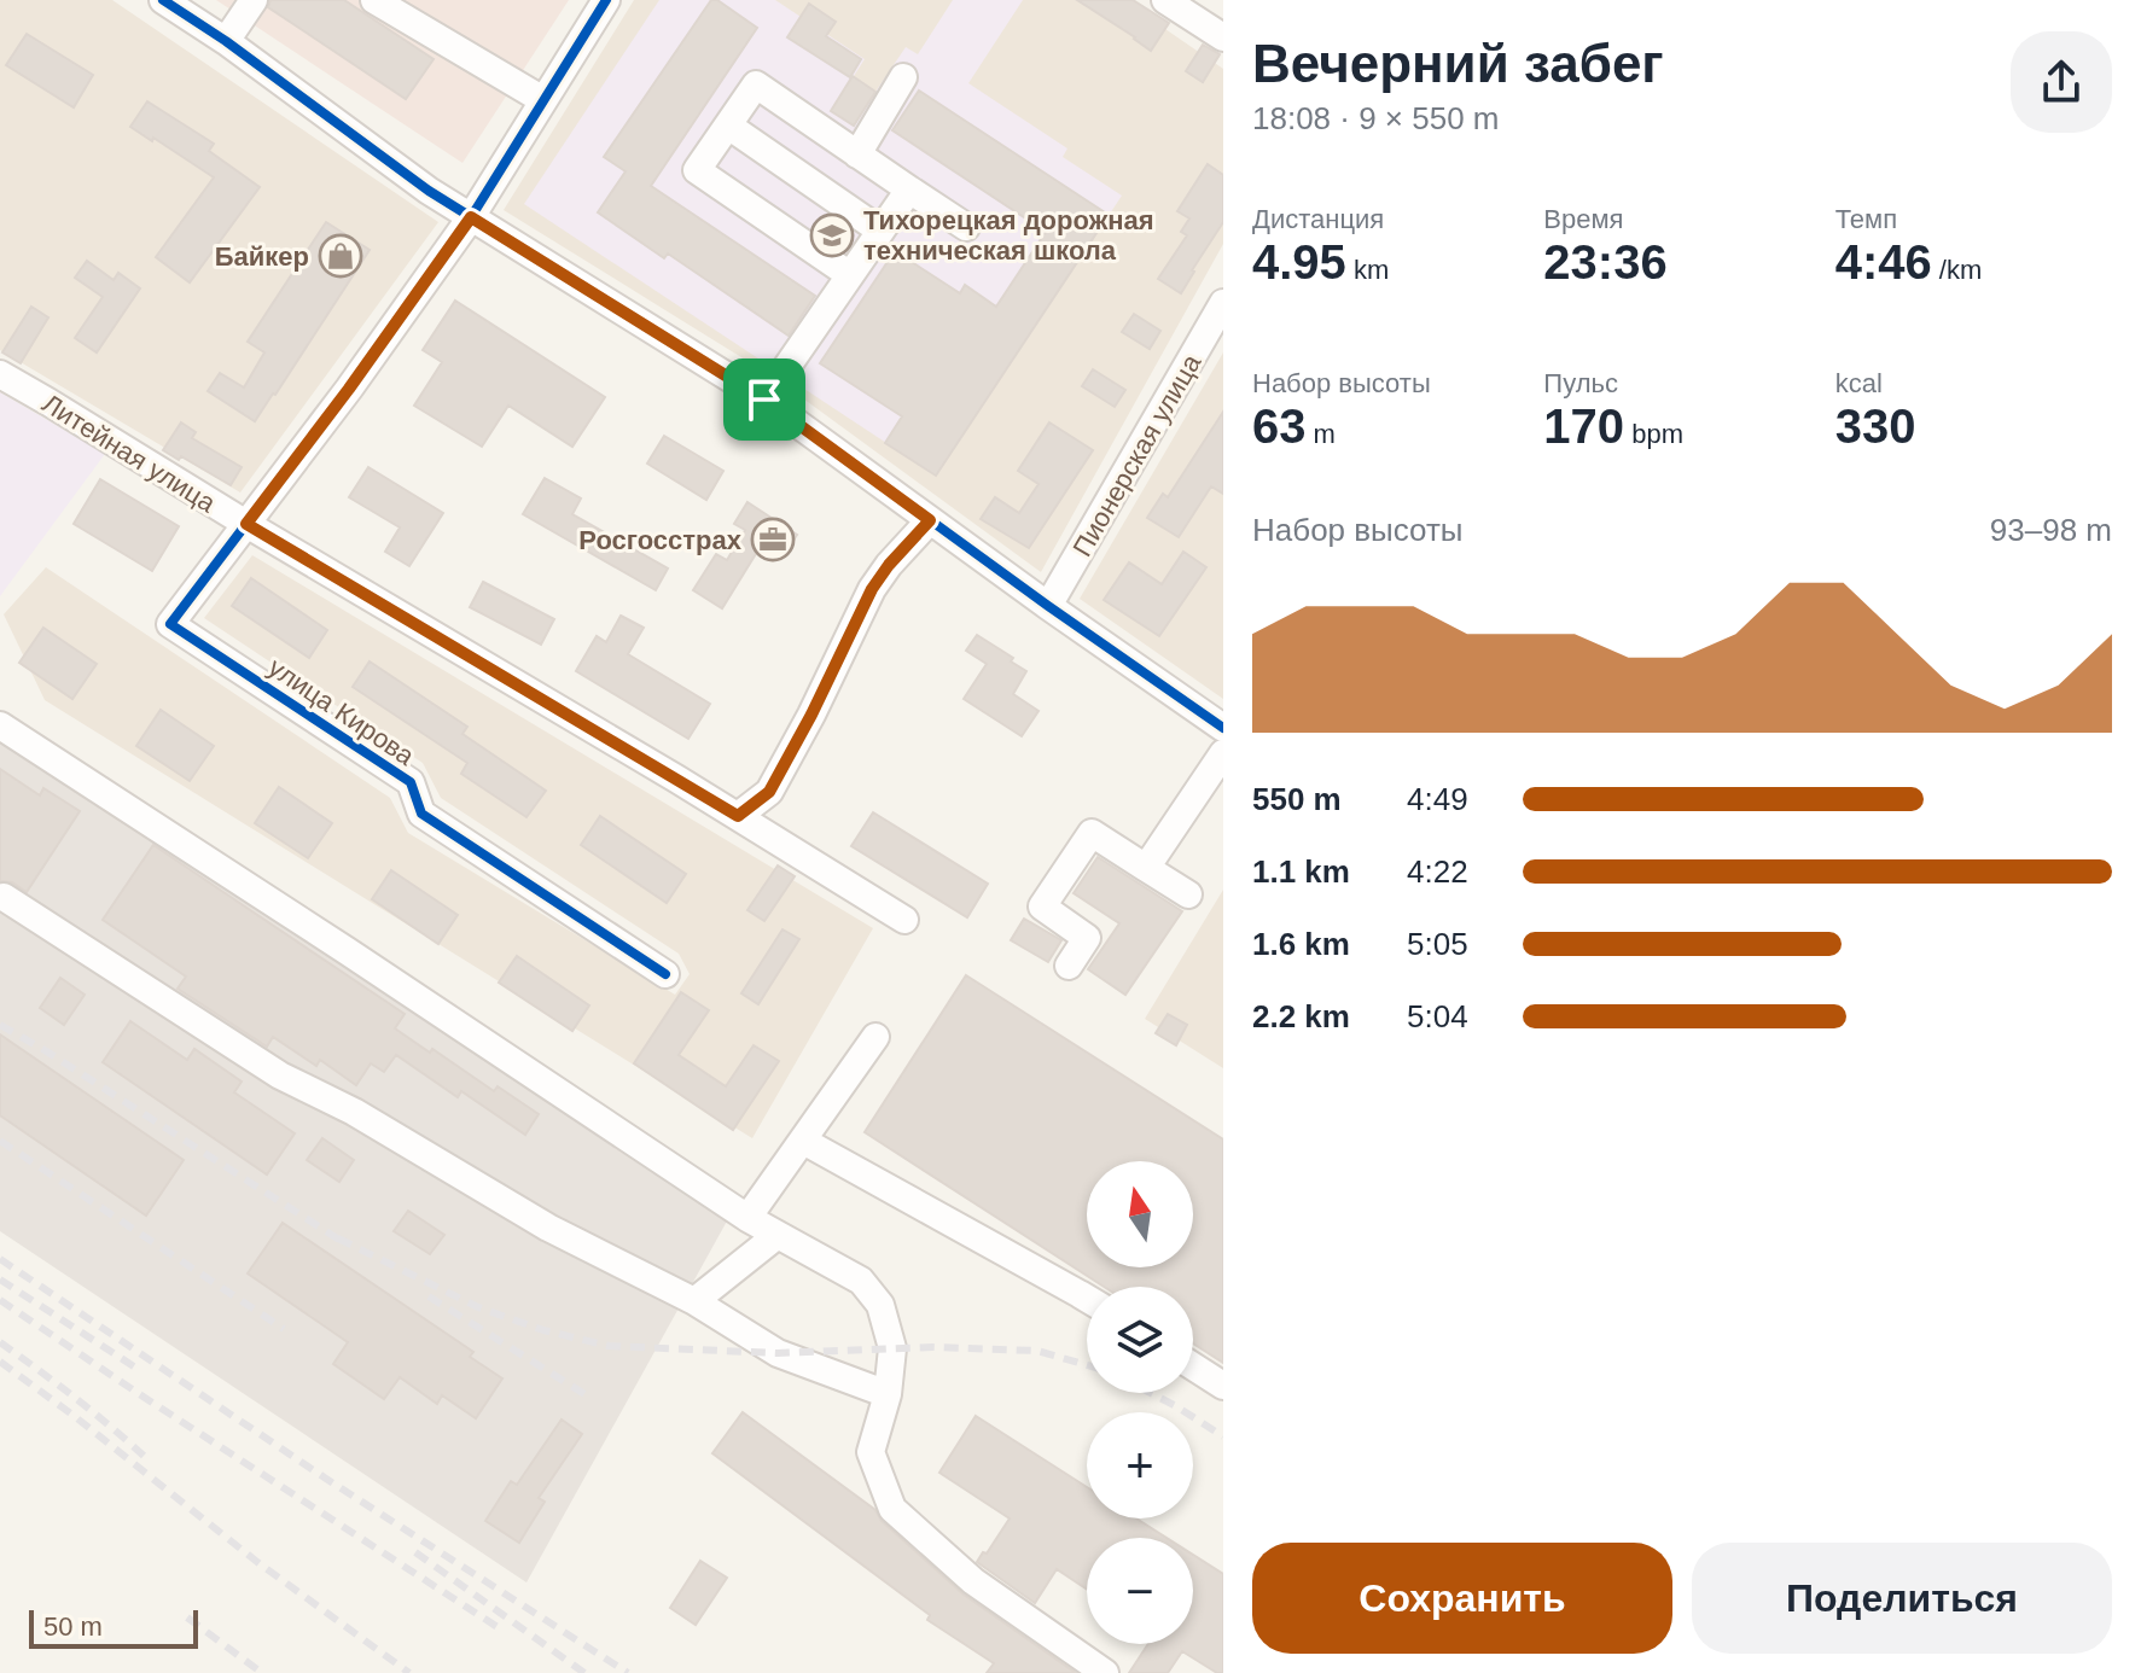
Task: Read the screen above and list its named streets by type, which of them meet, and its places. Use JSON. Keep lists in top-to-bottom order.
{
  "streets": {
    "street": ["Литейная улица", "Пионерская улица", "улица Кирова"]
  },
  "crossings": [
    ["Литейная улица", "улица Кирова"]
  ],
  "places": {
    "school or university": ["Тихорецкая дорожная техническая школа"],
    "shop": ["Байкер"],
    "office": ["Росгосстрах"]
  },
  "scale_bar": "50 m",
  "north": "top",
  "page": {
    "heading": ["Вечерний забег", "18:08 · 9 × 550 m"],
    "stats": [
      ["Дистанция", "4.95 km"],
      ["Время", "23:36"],
      ["Темп", "4:46 /km"],
      ["Набор высоты", "63 m"],
      ["Пульс", "170 bpm"],
      ["kcal", "330"]
    ],
    "chart": ["Набор высоты", "93–98 m"],
    "list": [
      {
        "name": "550 m",
        "note": "4:49"
      },
      {
        "name": "1.1 km",
        "note": "4:22"
      },
      {
        "name": "1.6 km",
        "note": "5:05"
      },
      {
        "name": "2.2 km",
        "note": "5:04"
      }
    ],
    "map_buttons": ["+", "−"],
    "buttons": ["Сохранить", "Поделиться"],
    "scale": "50 m"
  }
}
